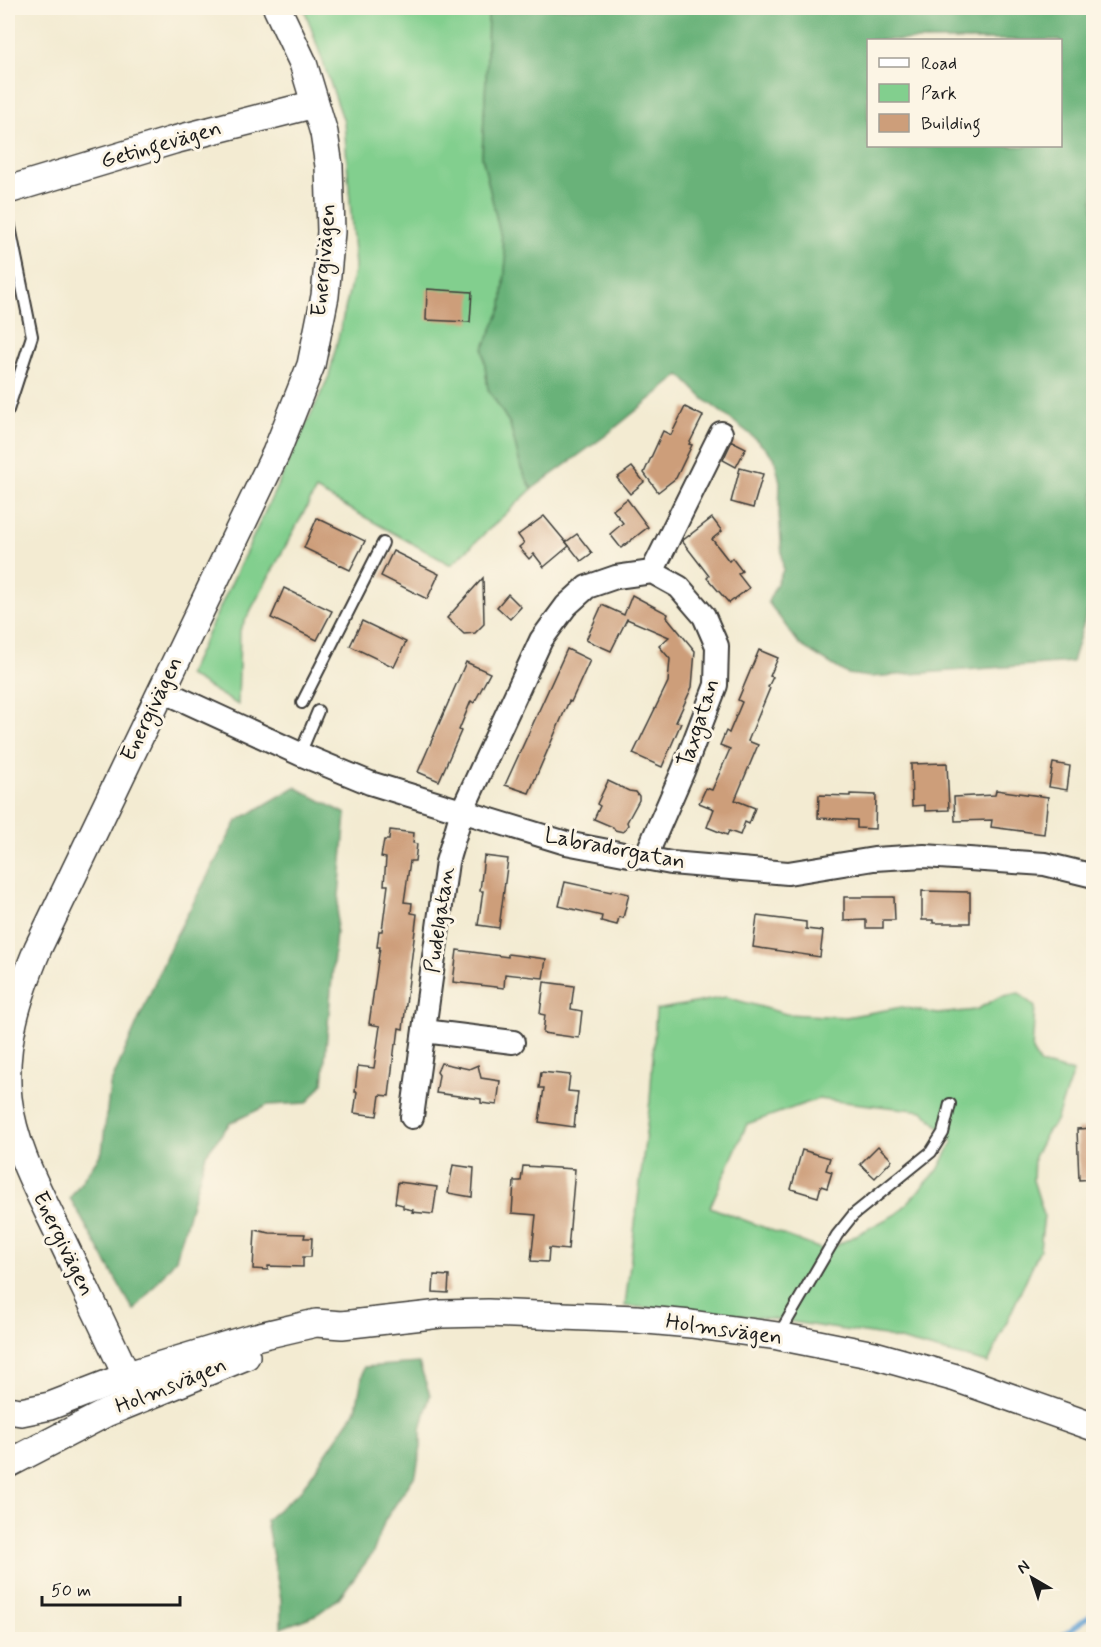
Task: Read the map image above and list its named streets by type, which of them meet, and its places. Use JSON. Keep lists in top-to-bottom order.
{
  "streets": {
    "street": [
      "Getingevägen",
      "Energivägen",
      "Taxgatan",
      "Labradorgatan",
      "Pudelgatan",
      "Holmsvägen"
    ]
  },
  "crossings": [
    ["Getingevägen", "Energivägen"],
    ["Energivägen", "Labradorgatan"],
    ["Energivägen", "Holmsvägen"],
    ["Taxgatan", "Labradorgatan"],
    ["Labradorgatan", "Pudelgatan"]
  ],
  "legend": ["Road", "Park", "Building"],
  "scale_bar": "50 m",
  "north": "top left"
}
